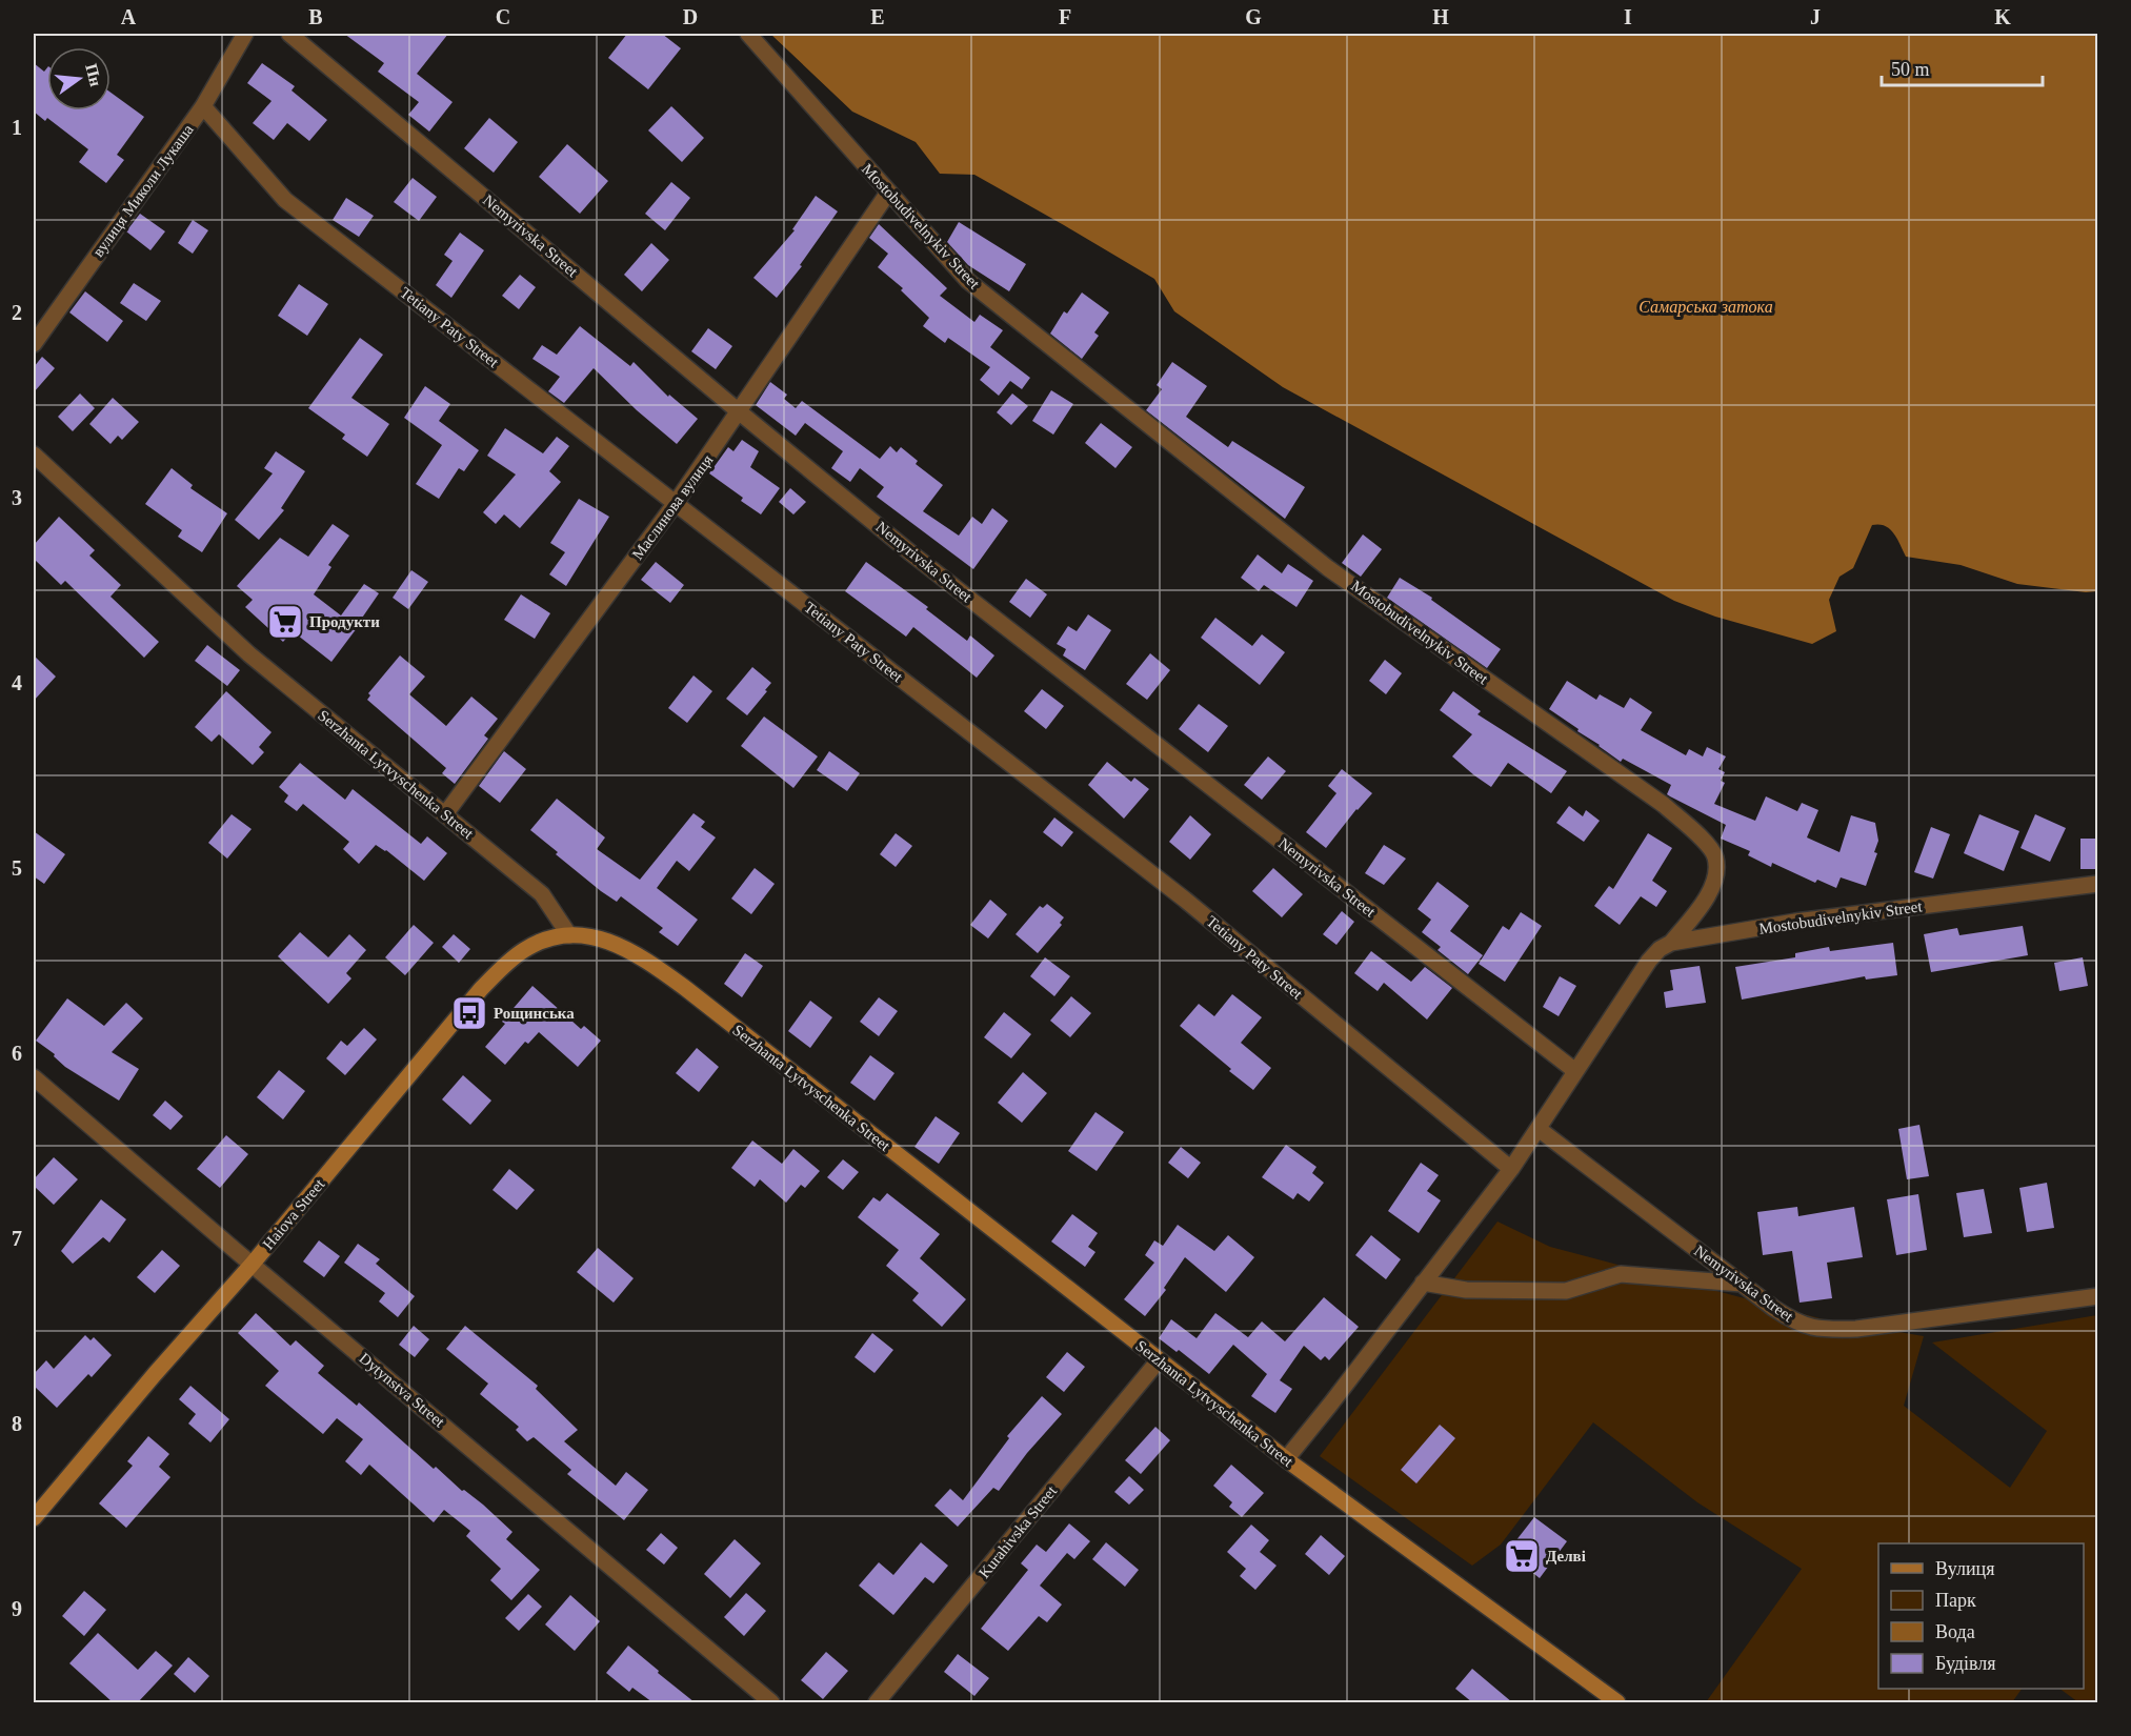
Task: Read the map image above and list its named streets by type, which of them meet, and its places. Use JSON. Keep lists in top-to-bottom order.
{
  "streets": {
    "main road": ["Serzhanta Lytvyschenka Street", "Haiova Street"],
    "street": [
      "вулиця Миколи Лукаша",
      "Mostobudivelnykiv Street",
      "Nemyrivska Street",
      "Tetiany Paty Street",
      "Маслинова вулиця",
      "Dytynstva Street",
      "Kurahivska Street"
    ]
  },
  "crossings": [
    ["вулиця Миколи Лукаша", "Tetiany Paty Street"],
    ["Mostobudivelnykiv Street", "Маслинова вулиця"],
    ["Nemyrivska Street", "Маслинова вулиця"],
    ["Tetiany Paty Street", "Маслинова вулиця"],
    ["Маслинова вулиця", "Serzhanta Lytvyschenka Street"],
    ["Serzhanta Lytvyschenka Street", "Haiova Street"],
    ["Serzhanta Lytvyschenka Street", "Kurahivska Street"],
    ["Haiova Street", "Dytynstva Street"]
  ],
  "water": ["Самарська затока"],
  "places": {
    "supermarket": ["Продукти", "Делві"],
    "bus stop": ["Рощинська"]
  },
  "legend": [
    "Вулиця",
    "Парк",
    "Вода",
    "Будівля"
  ],
  "scale_bar": "50 m",
  "north": "right",
  "grid": {
    "columns": [
      "A",
      "B",
      "C",
      "D",
      "E",
      "F",
      "G",
      "H",
      "I",
      "J",
      "K"
    ],
    "rows": [
      "1",
      "2",
      "3",
      "4",
      "5",
      "6",
      "7",
      "8",
      "9"
    ]
  }
}
